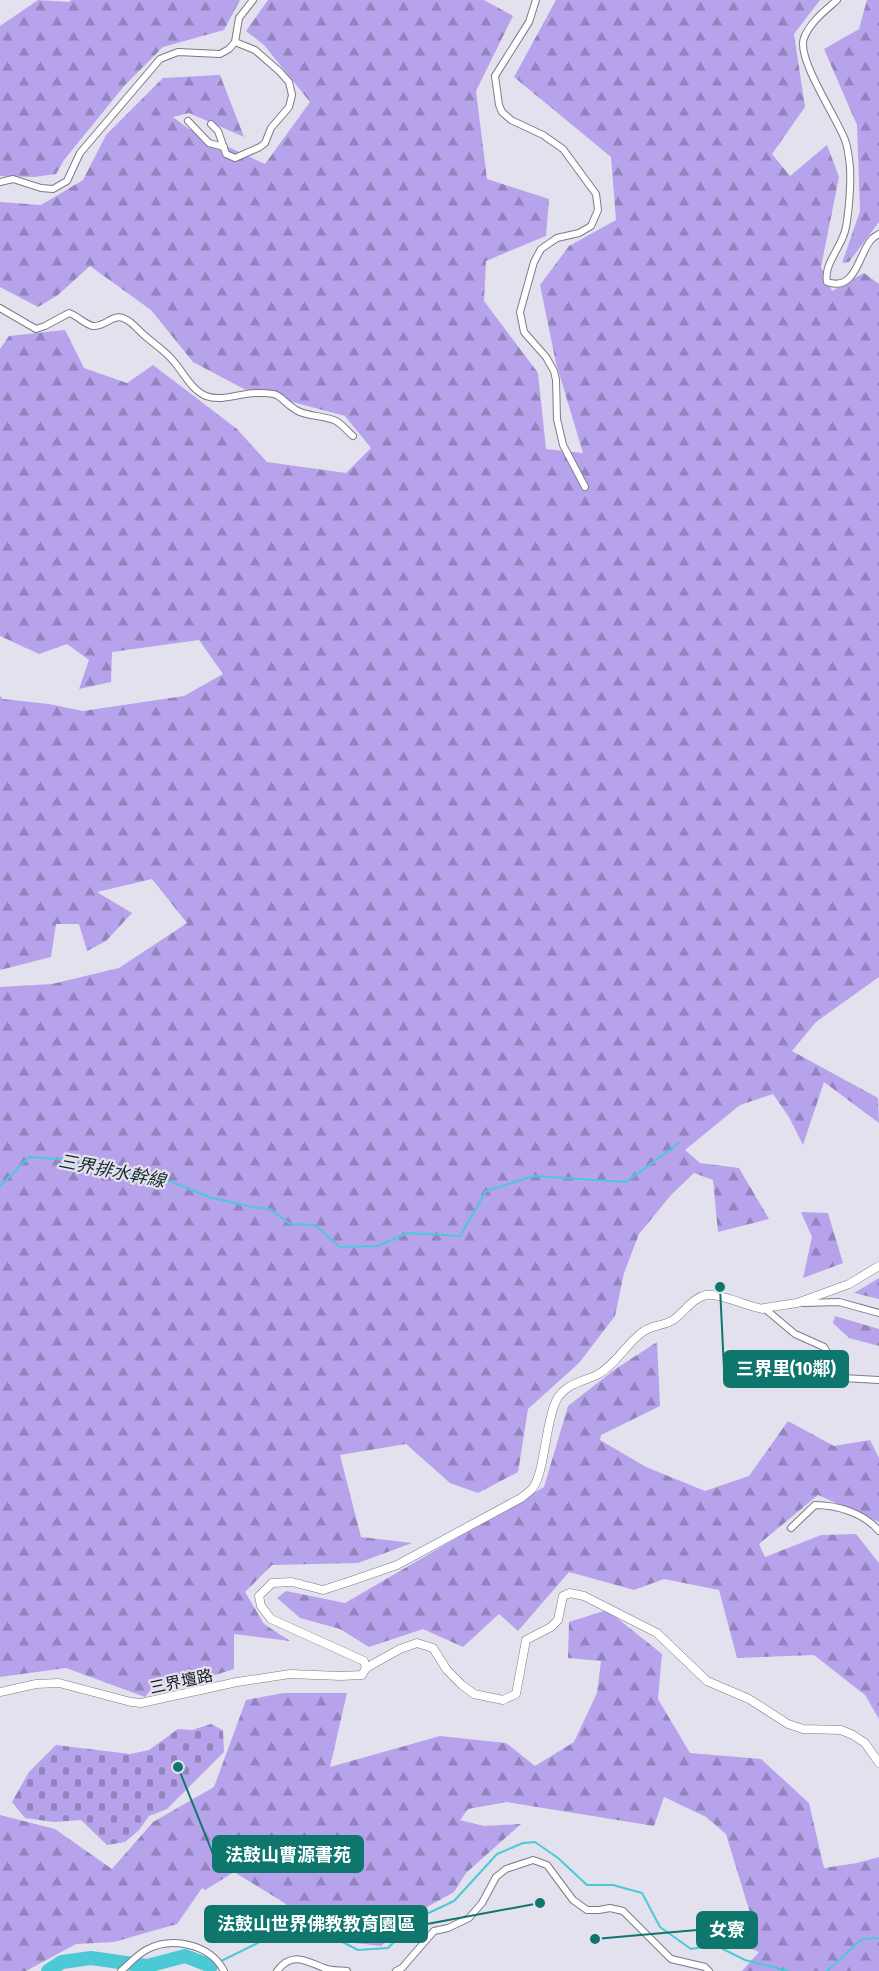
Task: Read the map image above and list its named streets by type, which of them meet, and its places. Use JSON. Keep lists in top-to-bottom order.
{
  "streets": {
    "street": ["三界壇路"]
  },
  "water": ["三界排水幹線"],
  "places": [
    "三界里(10鄰)",
    "法鼓山曹源書苑",
    "法鼓山世界佛教教育園區",
    "女寮"
  ]
}
